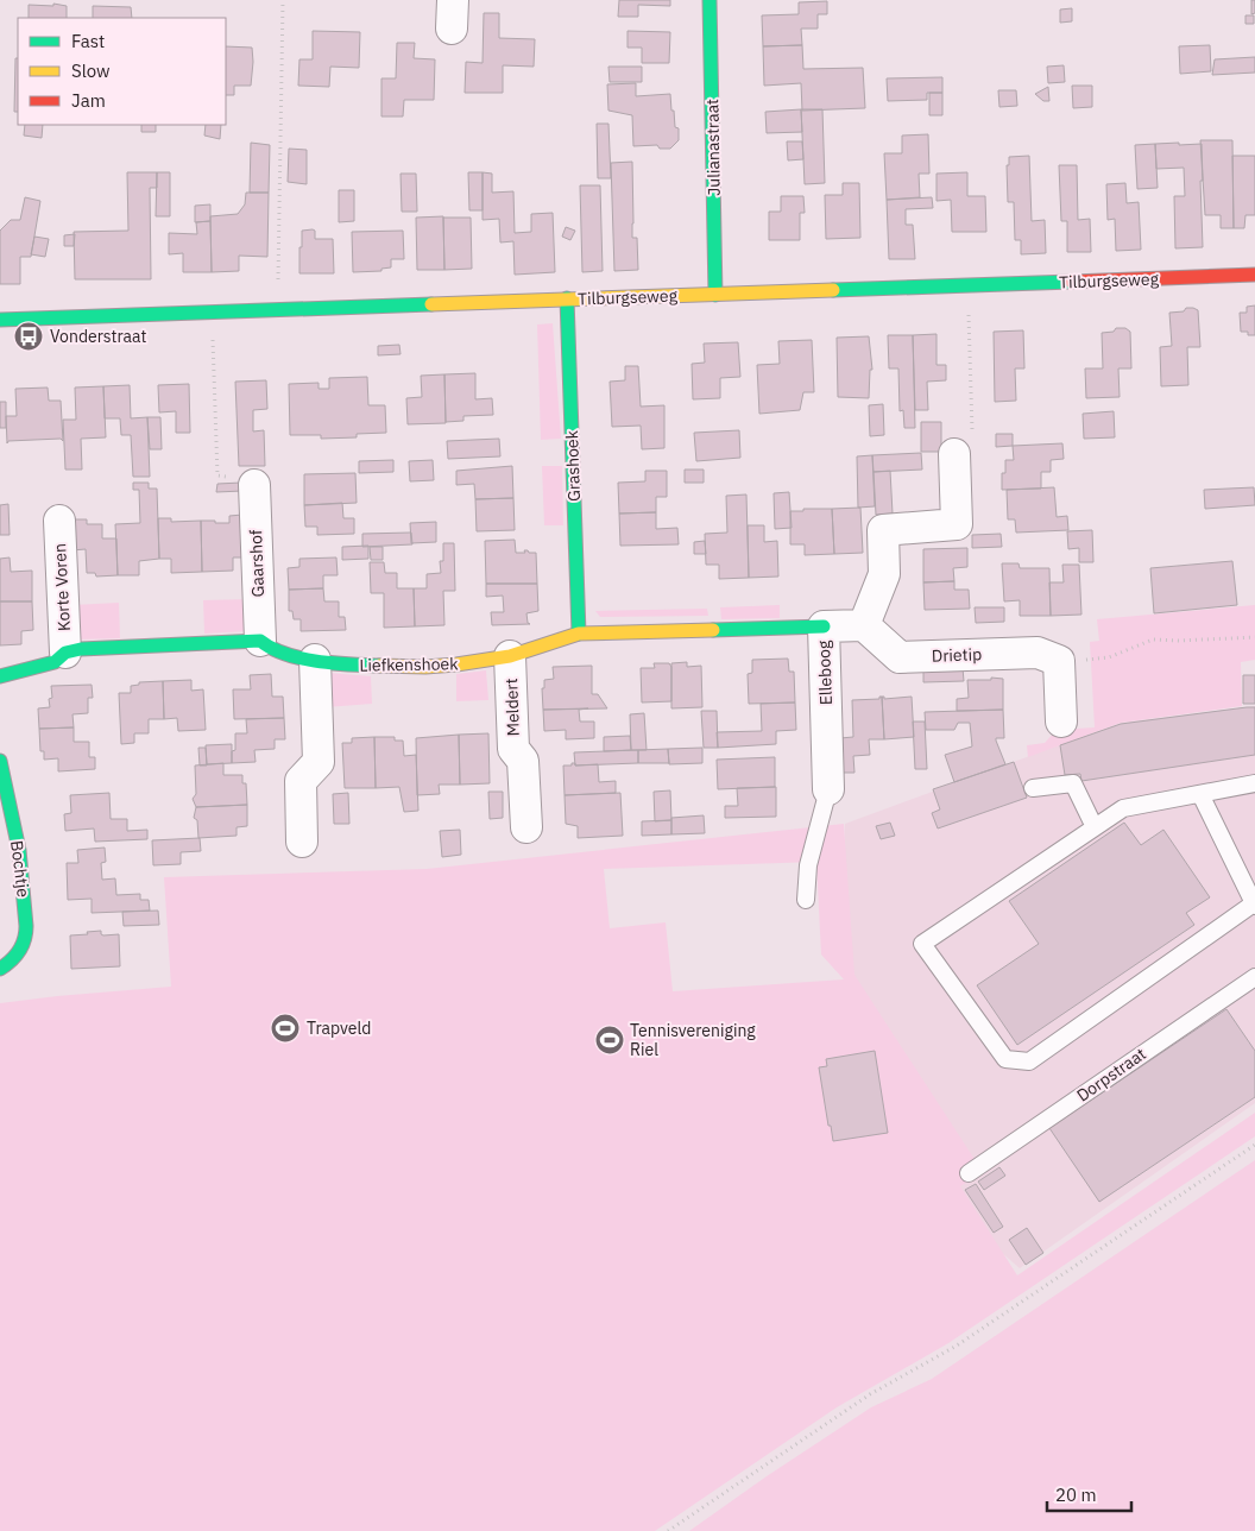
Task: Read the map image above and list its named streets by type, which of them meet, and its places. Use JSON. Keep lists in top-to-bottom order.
{
  "streets": {
    "street": [
      "Julianastraat",
      "Tilburgseweg",
      "Grashoek",
      "Gaarshof",
      "Korte Voren",
      "Drietip",
      "Liefkenshoek",
      "Elleboog",
      "Meldert",
      "Bochtje"
    ],
    "lane": ["Dorpstraat"]
  },
  "crossings": [
    ["Julianastraat", "Tilburgseweg"],
    ["Tilburgseweg", "Grashoek"],
    ["Grashoek", "Liefkenshoek"],
    ["Gaarshof", "Liefkenshoek"],
    ["Korte Voren", "Liefkenshoek"],
    ["Drietip", "Elleboog"],
    ["Liefkenshoek", "Elleboog"],
    ["Liefkenshoek", "Meldert"]
  ],
  "places": {
    "bus stop": ["Vonderstraat"],
    "sports": ["Trapveld", "Tennisvereniging Riel"]
  },
  "legend": ["Fast", "Slow", "Jam"],
  "scale_bar": "20 m"
}
